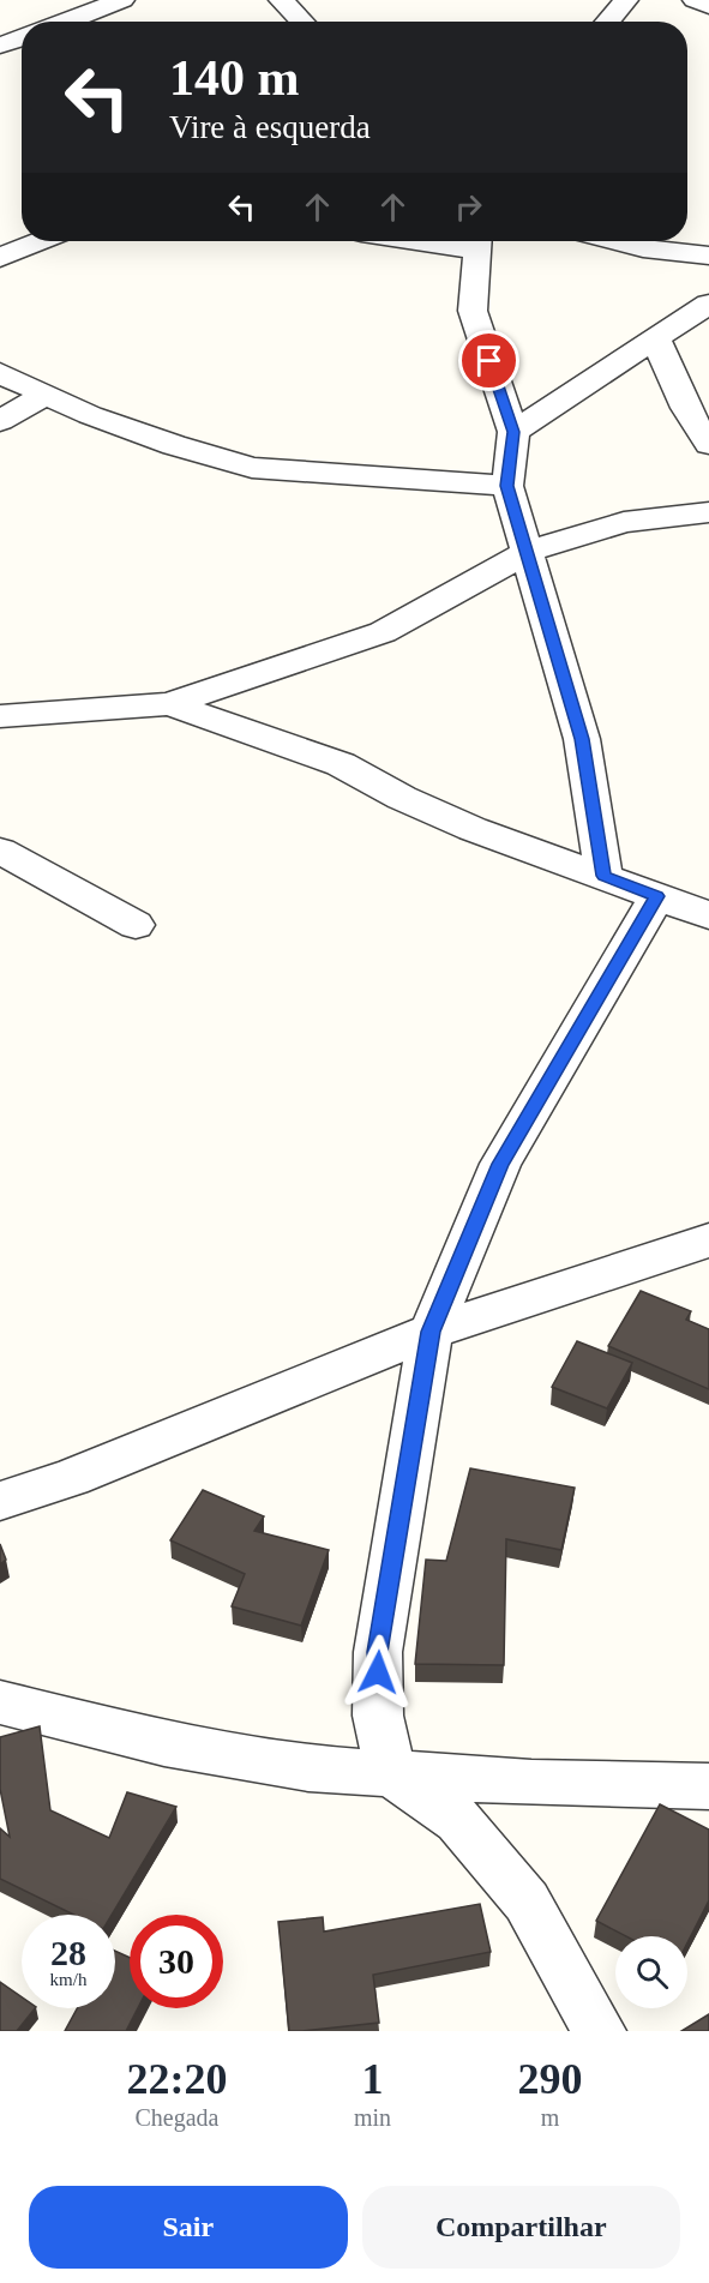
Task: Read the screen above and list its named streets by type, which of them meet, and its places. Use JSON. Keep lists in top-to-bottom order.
{
  "page": {
    "turn": ["140 m", "Vire à esquerda"],
    "speed": "28 km/h",
    "limit": "30",
    "eta": [
      "22:20",
      "Chegada",
      "1",
      "min",
      "290",
      "m"
    ],
    "buttons": ["Sair", "Compartilhar"]
  }
}
